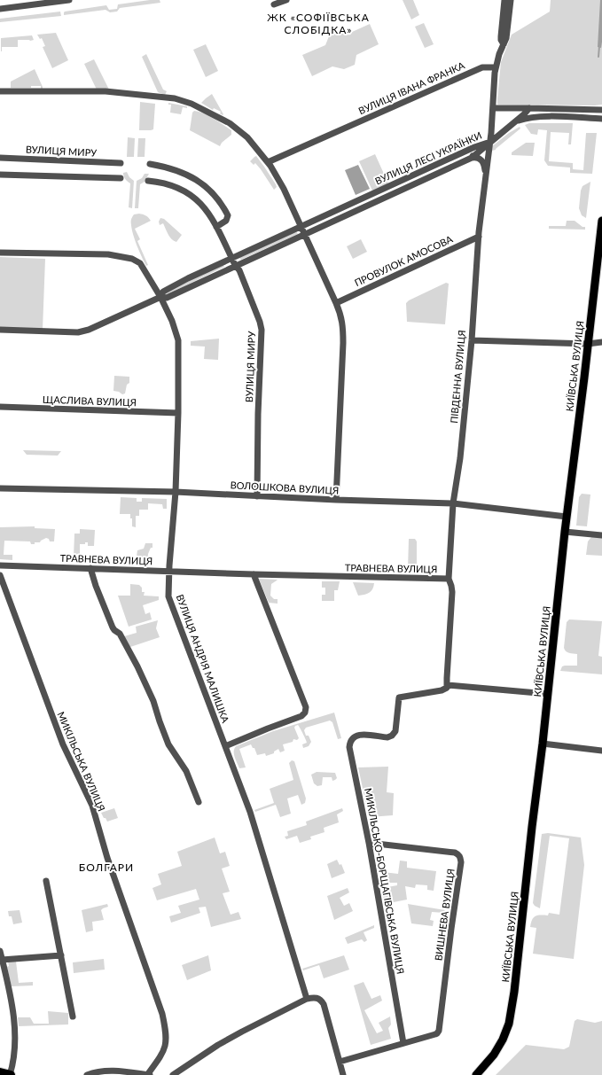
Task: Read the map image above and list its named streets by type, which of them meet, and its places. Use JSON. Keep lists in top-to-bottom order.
{
  "streets": {
    "main road": ["КИЇВСЬКА ВУЛИЦЯ"],
    "street": [
      "ВУЛИЦЯ ІВАНА ФРАНКА",
      "ВУЛИЦЯ МИРУ",
      "ВУЛИЦЯ ЛЕСІ УКРАЇНКИ",
      "ПРОВУЛОК АМОСОВА",
      "ПІВДЕННА ВУЛИЦЯ",
      "ЩАСЛИВА ВУЛИЦЯ",
      "ВОЛОШКОВА ВУЛИЦЯ",
      "ТРАВНЕВА ВУЛИЦЯ",
      "ВУЛИЦЯ АНДРІЯ МАЛИШКА",
      "МИКІЛЬСЬКА ВУЛИЦЯ",
      "МИКІЛЬСЬКО-БОРЩАГІВСЬКА ВУЛИЦЯ",
      "ВИШНЕВА ВУЛИЦЯ"
    ]
  },
  "crossings": [
    ["ВУЛИЦЯ МИРУ", "ВУЛИЦЯ ЛЕСІ УКРАЇНКИ"],
    ["ВУЛИЦЯ МИРУ", "ВОЛОШКОВА ВУЛИЦЯ"],
    ["ВУЛИЦЯ ЛЕСІ УКРАЇНКИ", "ПІВДЕННА ВУЛИЦЯ"],
    ["ВУЛИЦЯ ЛЕСІ УКРАЇНКИ", "ВУЛИЦЯ АНДРІЯ МАЛИШКА"],
    ["ПРОВУЛОК АМОСОВА", "ПІВДЕННА ВУЛИЦЯ"],
    ["КИЇВСЬКА ВУЛИЦЯ", "ВОЛОШКОВА ВУЛИЦЯ"],
    ["ПІВДЕННА ВУЛИЦЯ", "ВОЛОШКОВА ВУЛИЦЯ"],
    ["ПІВДЕННА ВУЛИЦЯ", "ТРАВНЕВА ВУЛИЦЯ"],
    ["ЩАСЛИВА ВУЛИЦЯ", "ВУЛИЦЯ АНДРІЯ МАЛИШКА"],
    ["ВОЛОШКОВА ВУЛИЦЯ", "ВУЛИЦЯ АНДРІЯ МАЛИШКА"],
    ["ТРАВНЕВА ВУЛИЦЯ", "ВУЛИЦЯ АНДРІЯ МАЛИШКА"],
    ["ТРАВНЕВА ВУЛИЦЯ", "МИКІЛЬСЬКО-БОРЩАГІВСЬКА ВУЛИЦЯ"],
    ["МИКІЛЬСЬКО-БОРЩАГІВСЬКА ВУЛИЦЯ", "ВИШНЕВА ВУЛИЦЯ"]
  ],
  "districts": ["ЖК «СОФІЇВСЬКА СЛОБІДКА»", "БОЛГАРИ"]
}
